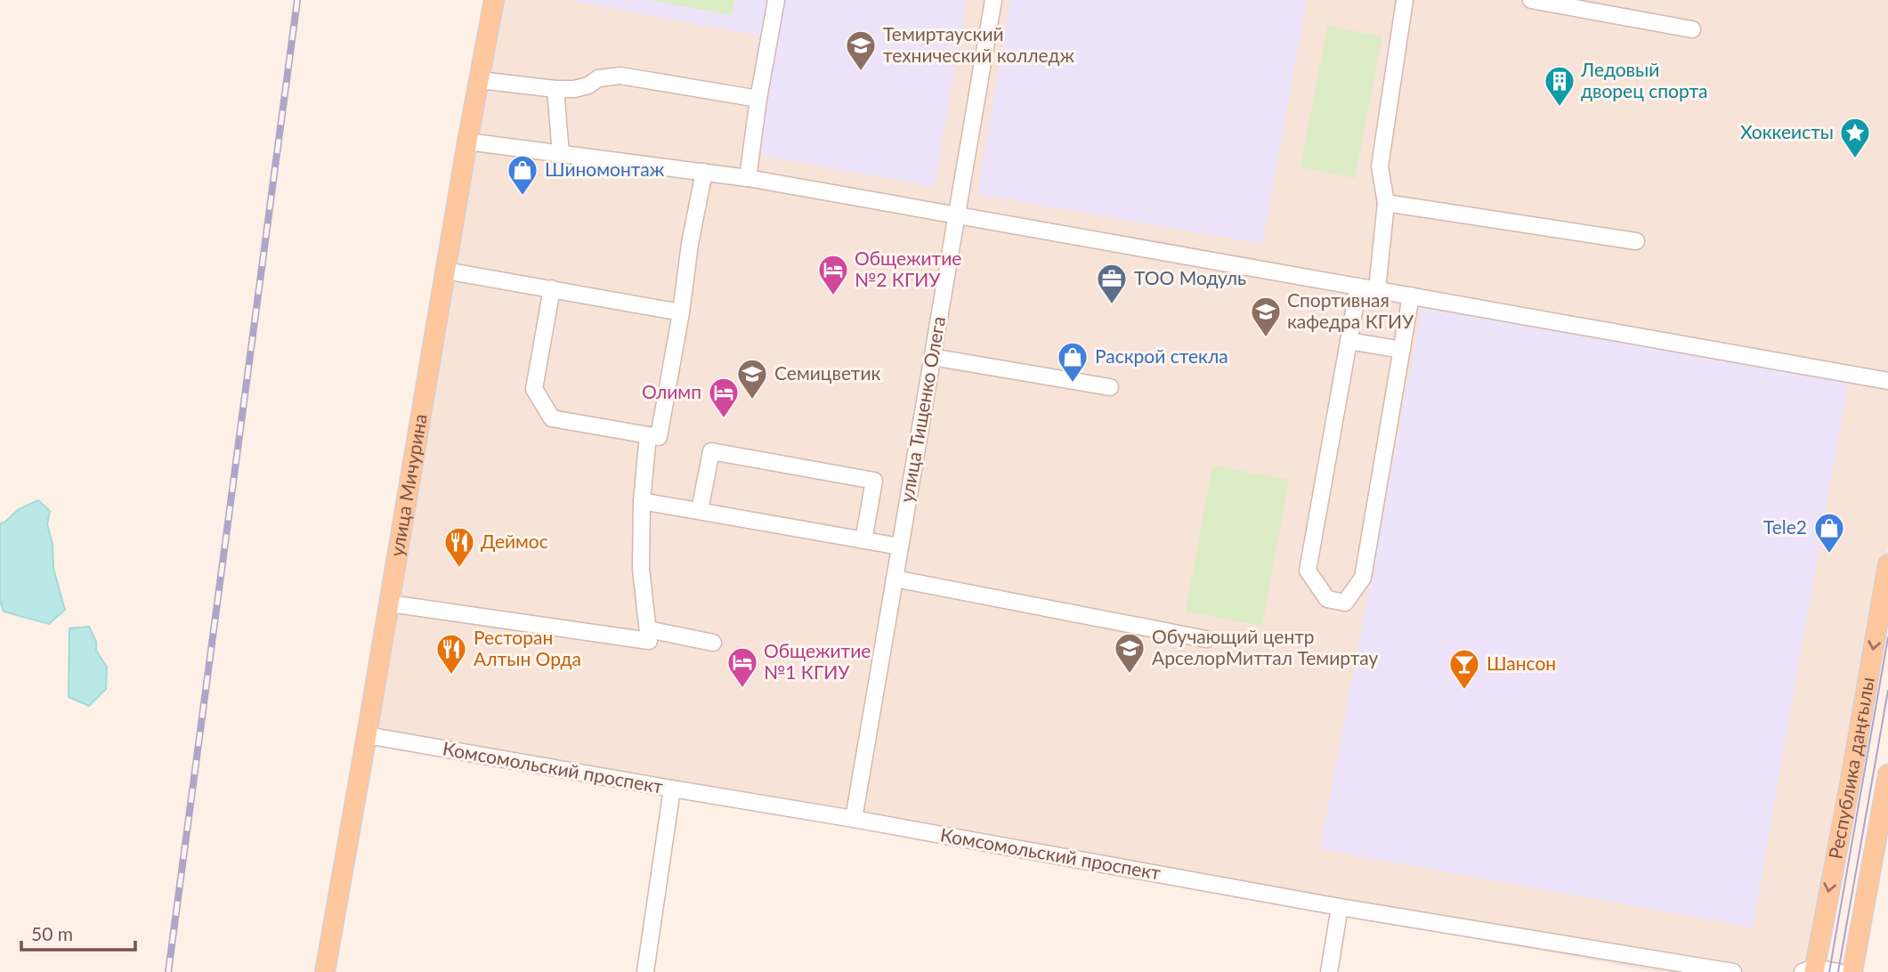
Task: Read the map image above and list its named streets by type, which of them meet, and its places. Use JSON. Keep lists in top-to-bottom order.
{
  "streets": {
    "main road": ["улица Мичурина", "Республика даңғылы"],
    "street": ["улица Тищенко Олега", "Комсомольский проспект"]
  },
  "crossings": [
    ["улица Тищенко Олега", "Комсомольский проспект"],
    ["улица Мичурина", "Комсомольский проспект"]
  ],
  "places": {
    "school or university": [
      "Темиртауский технический колледж",
      "Спортивная кафедра КГИУ",
      "Семицветик",
      "Обучающий центр АрселорМиттал Темиртау"
    ],
    "building": ["Ледовый дворец спорта"],
    "place": ["Хоккеисты"],
    "shop": ["Шиномонтаж", "Раскрой стекла", "Tele2"],
    "hotel": ["Общежитие №2 КГИУ", "Олимп", "Общежитие №1 КГИУ"],
    "office": ["ТОО Модуль"],
    "restaurant": ["Деймос", "Ресторан Алтын Орда"],
    "bar": ["Шансон"]
  },
  "scale_bar": "50 m"
}
